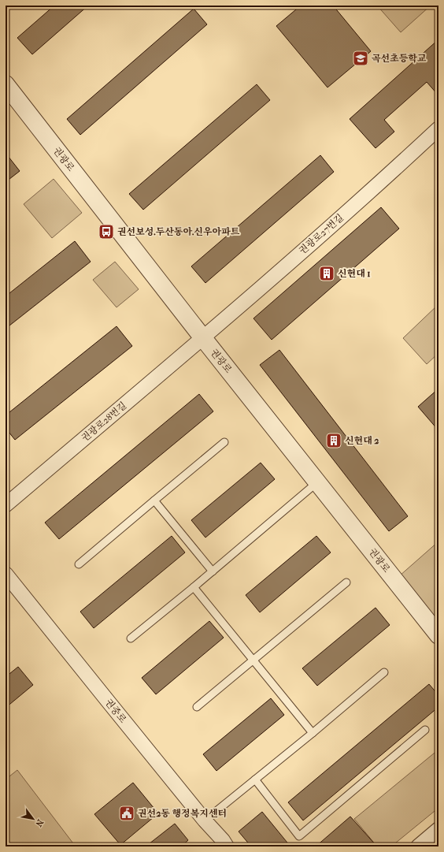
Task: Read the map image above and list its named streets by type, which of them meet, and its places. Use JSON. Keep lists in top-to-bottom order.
{
  "streets": {
    "street": [
      "권광로",
      "권광로27번길",
      "권광로28번길",
      "권중로"
    ]
  },
  "crossings": [
    ["권광로", "권광로27번길"],
    ["권광로", "권광로28번길"],
    ["권광로27번길", "권광로28번길"]
  ],
  "places": {
    "school or university": ["곡선초등학교"],
    "bus stop": ["권선보성.두산동아.신우아파트"],
    "building": ["신현대 1", "신현대 2"],
    "public building": ["권선2동 행정복지센터"]
  },
  "north": "bottom right"
}
